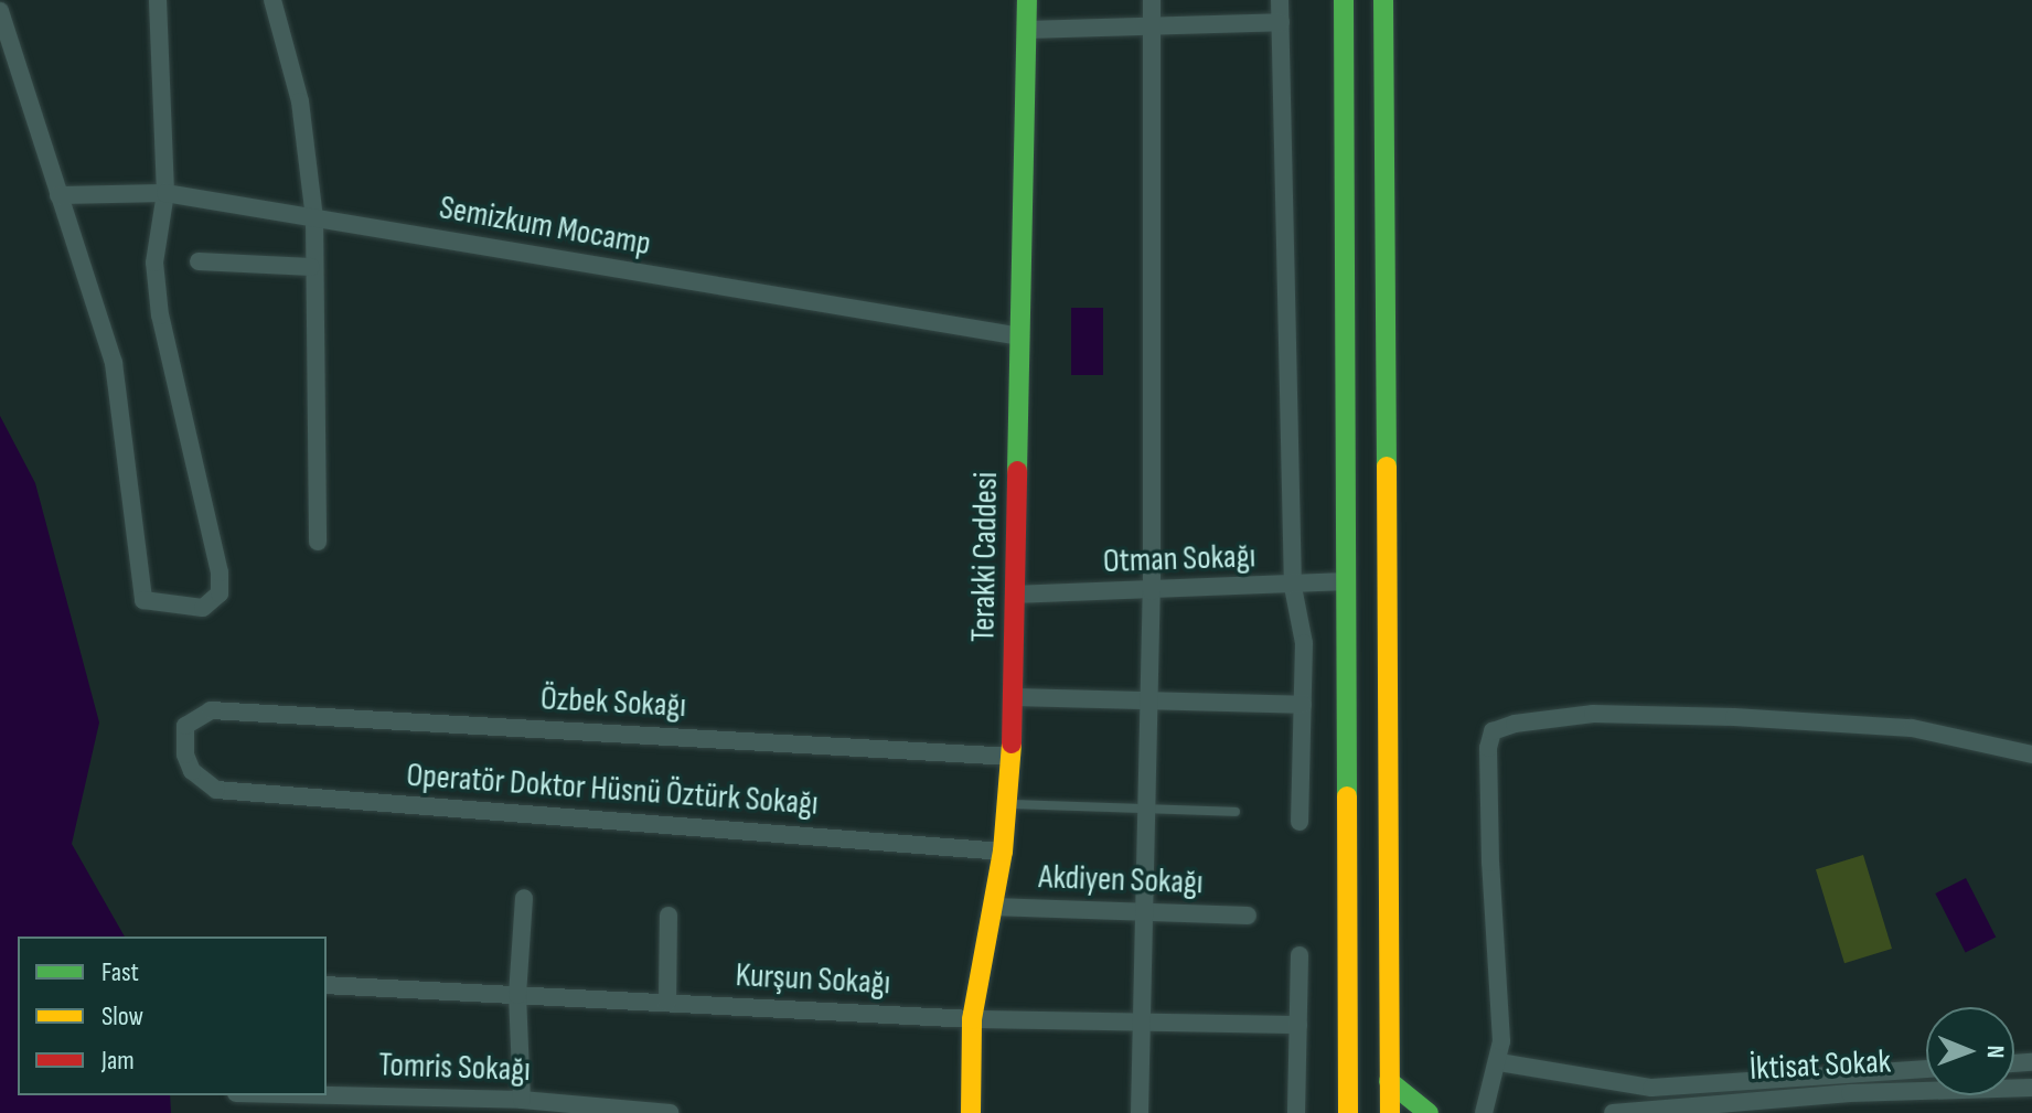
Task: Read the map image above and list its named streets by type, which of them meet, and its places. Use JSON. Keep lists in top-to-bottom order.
{
  "streets": {
    "main road": ["Terakki Caddesi"],
    "street": [
      "Semizkum Mocamp",
      "Otman Sokağı",
      "Özbek Sokağı",
      "Operatör Doktor Hüsnü Öztürk Sokağı",
      "Akdiyen Sokağı",
      "Kurşun Sokağı",
      "İktisat Sokak",
      "Tomris Sokağı"
    ]
  },
  "crossings": [
    ["Semizkum Mocamp", "Terakki Caddesi"],
    ["Terakki Caddesi", "Otman Sokağı"],
    ["Terakki Caddesi", "Özbek Sokağı"],
    ["Terakki Caddesi", "Operatör Doktor Hüsnü Öztürk Sokağı"],
    ["Terakki Caddesi", "Akdiyen Sokağı"],
    ["Terakki Caddesi", "Kurşun Sokağı"],
    ["Özbek Sokağı", "Operatör Doktor Hüsnü Öztürk Sokağı"]
  ],
  "legend": ["Fast", "Slow", "Jam"],
  "north": "right"
}
